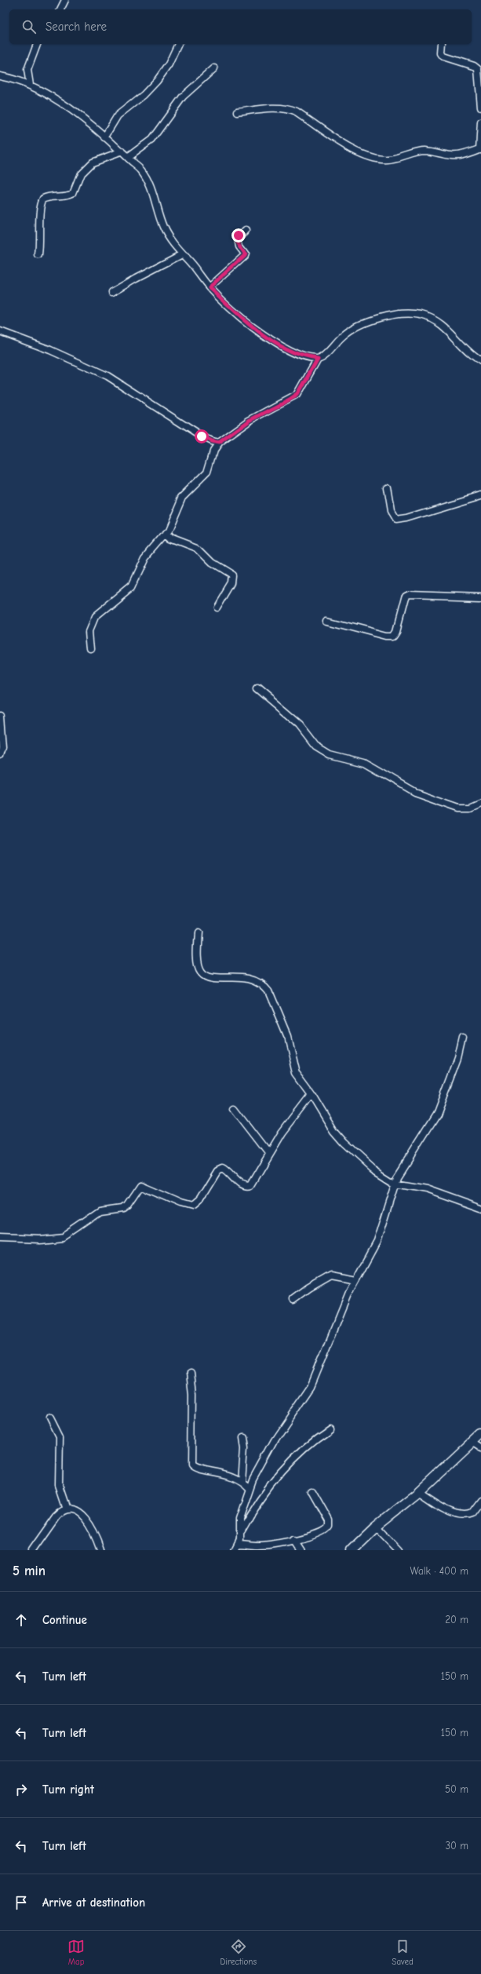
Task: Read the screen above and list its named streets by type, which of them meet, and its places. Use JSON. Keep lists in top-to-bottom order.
{
  "page": {
    "search": "Search here",
    "heading": ["5 min", "Walk · 400 m"],
    "list": [
      ["Continue", "20 m"],
      ["Turn left", "150 m"],
      ["Turn left", "150 m"],
      ["Turn right", "50 m"],
      ["Turn left", "30 m"],
      "Arrive at destination"
    ],
    "nav": ["Map", "Directions", "Saved"]
  }
}
